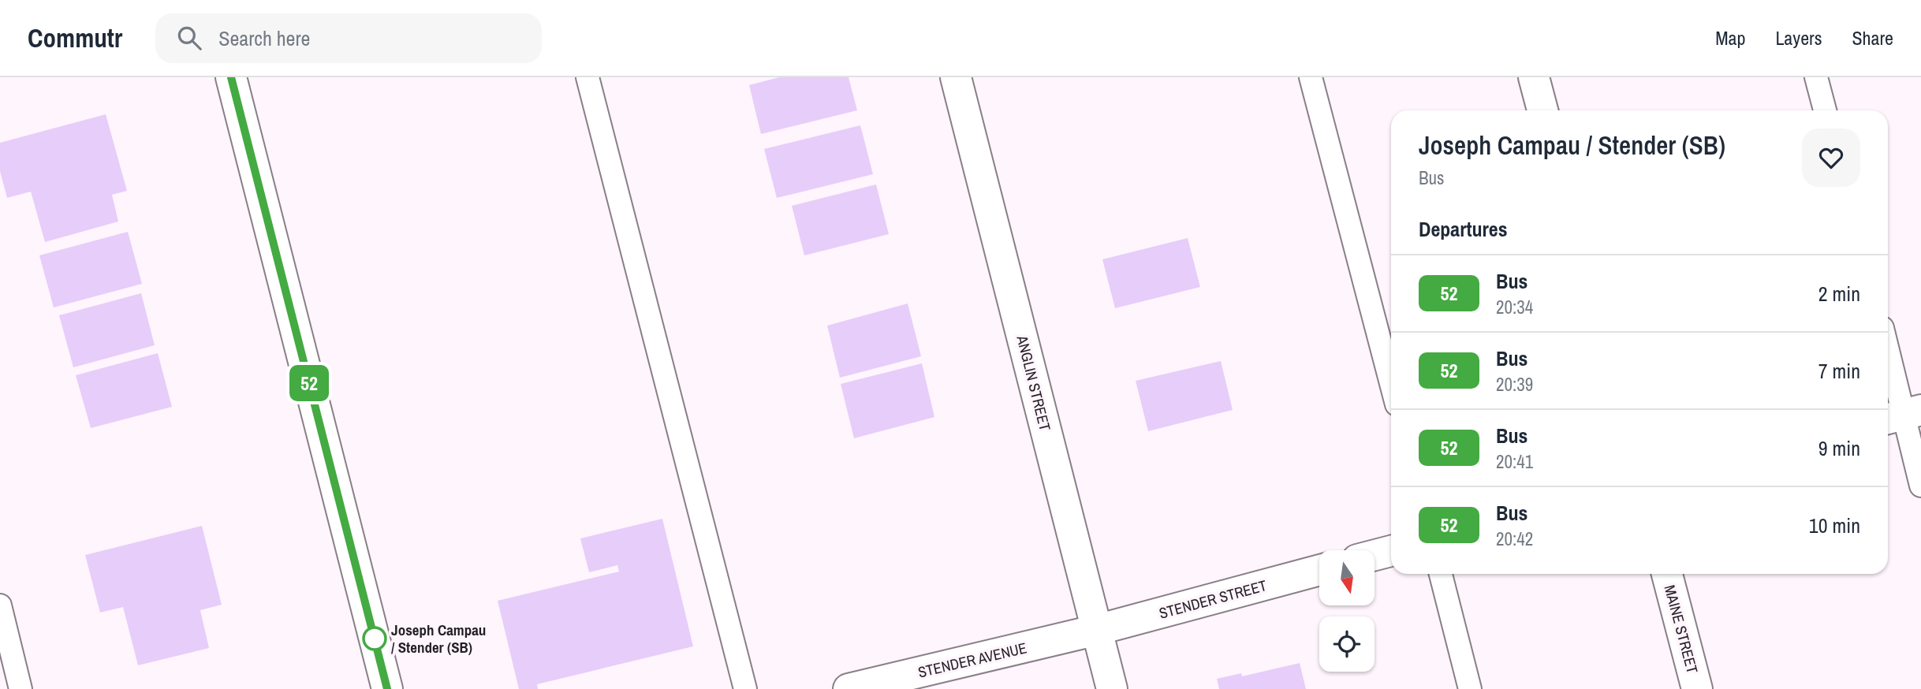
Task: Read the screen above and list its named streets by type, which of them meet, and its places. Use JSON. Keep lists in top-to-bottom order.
{
  "streets": {
    "street": [
      "ANGLIN STREET",
      "STENDER STREET",
      "MAINE STREET",
      "STENDER AVENUE"
    ]
  },
  "crossings": [
    ["ANGLIN STREET", "STENDER STREET"],
    ["ANGLIN STREET", "STENDER AVENUE"],
    ["STENDER STREET", "STENDER AVENUE"]
  ],
  "places": ["Joseph Campau / Stender (SB)"],
  "lines": ["bus line 52"],
  "north": "bottom",
  "page": {
    "header": "Commutr",
    "search": "Search here",
    "nav": ["Map", "Layers", "Share"],
    "on_map": "52",
    "heading": [
      ["Joseph Campau / Stender (SB)", "Bus"],
      "Departures"
    ],
    "list": [
      {
        "mark": "52",
        "name": "Bus",
        "note": "20:34",
        "value": "2 min"
      },
      {
        "mark": "52",
        "name": "Bus",
        "note": "20:39",
        "value": "7 min"
      },
      {
        "mark": "52",
        "name": "Bus",
        "note": "20:41",
        "value": "9 min"
      },
      {
        "mark": "52",
        "name": "Bus",
        "note": "20:42",
        "value": "10 min"
      }
    ]
  }
}
